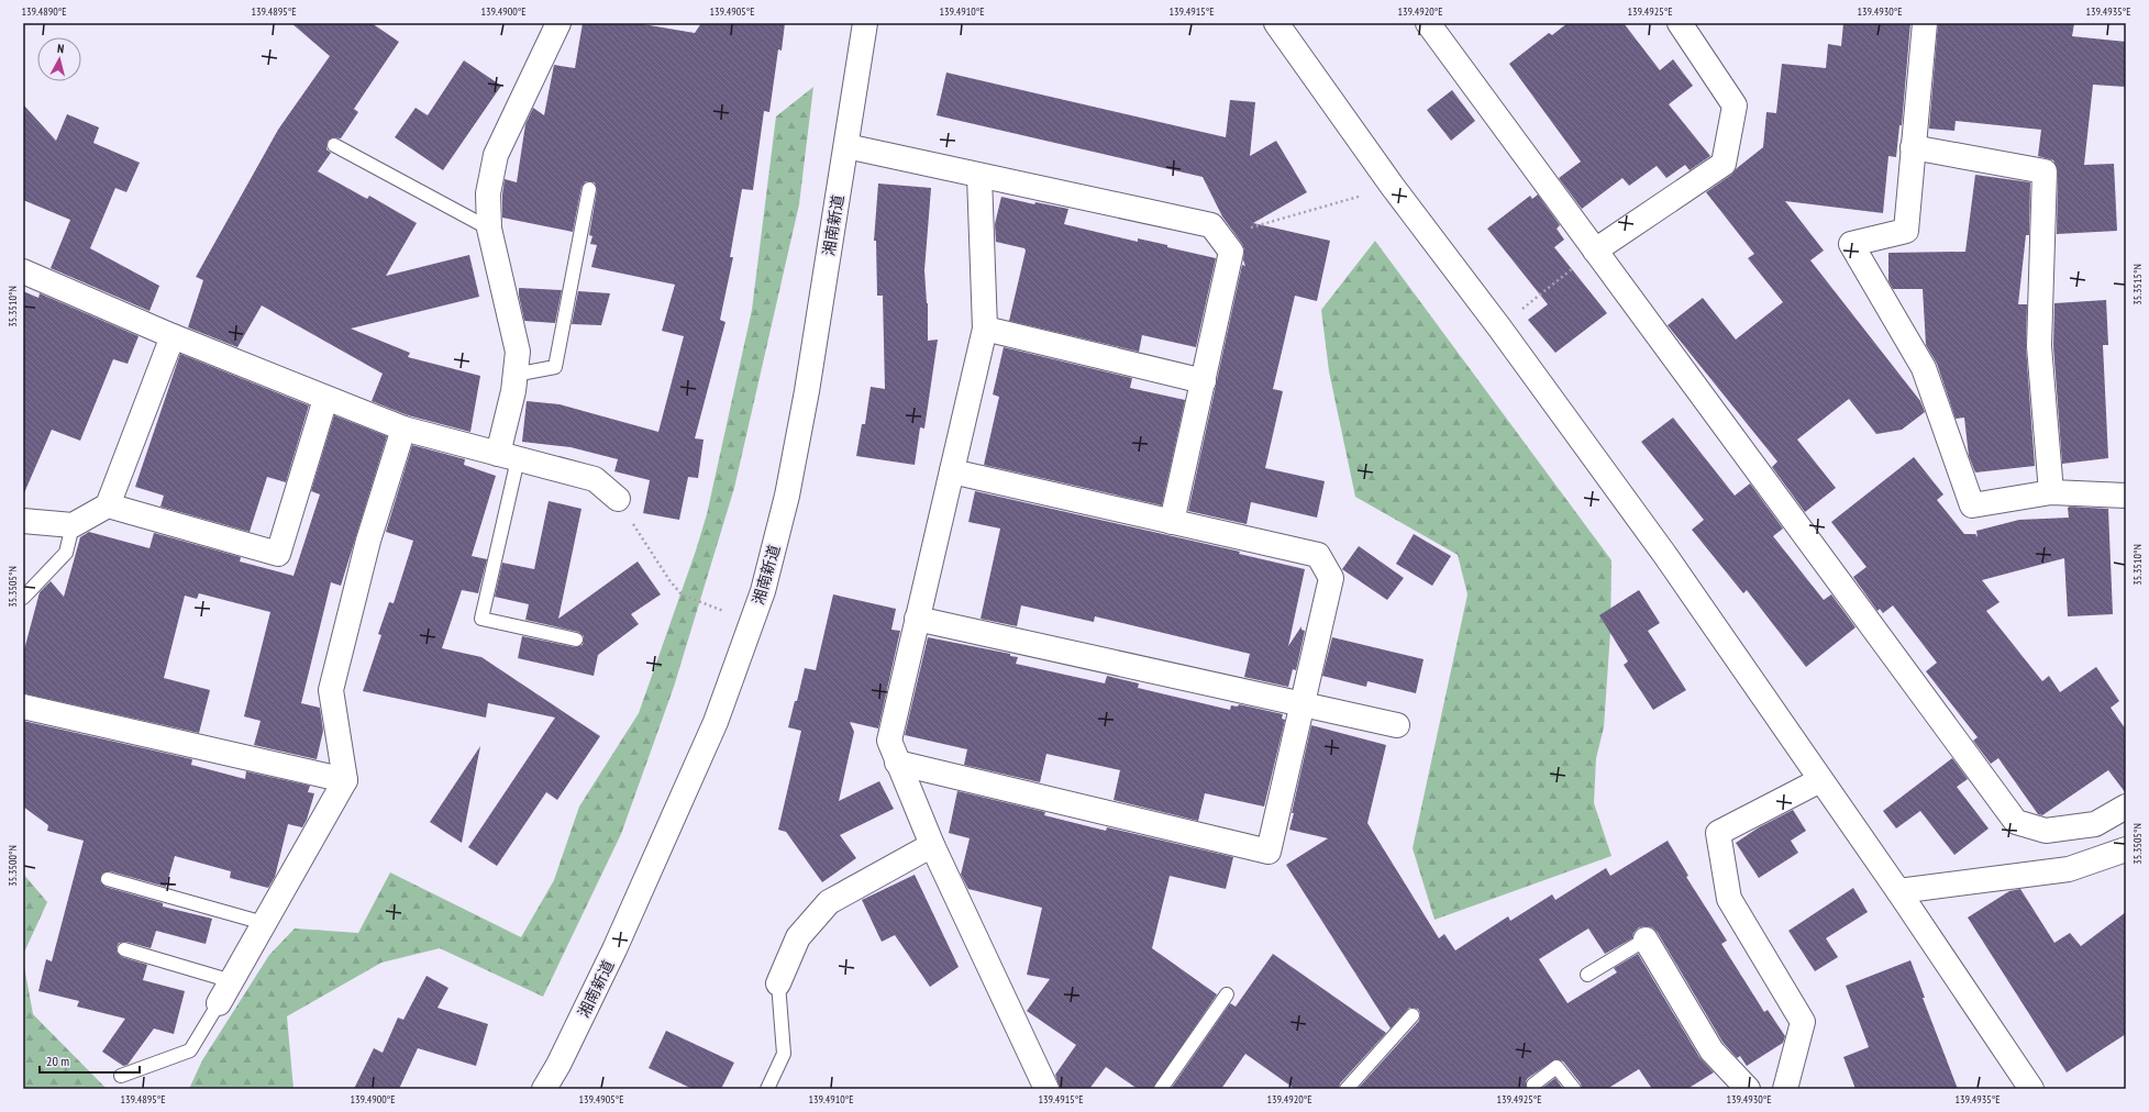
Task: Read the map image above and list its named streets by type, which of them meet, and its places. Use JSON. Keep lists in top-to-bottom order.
{
  "streets": {
    "street": ["湘南新道"]
  },
  "scale_bar": "20 m",
  "north": "top",
  "coordinates": [
    "139.4890°E",
    "139.4895°E",
    "139.4900°E",
    "139.4905°E",
    "139.4910°E",
    "139.4915°E",
    "139.4920°E",
    "139.4925°E",
    "139.4930°E",
    "139.4935°E",
    "35.3515°N",
    "35.3510°N",
    "35.3505°N",
    "35.3500°N"
  ]
}
